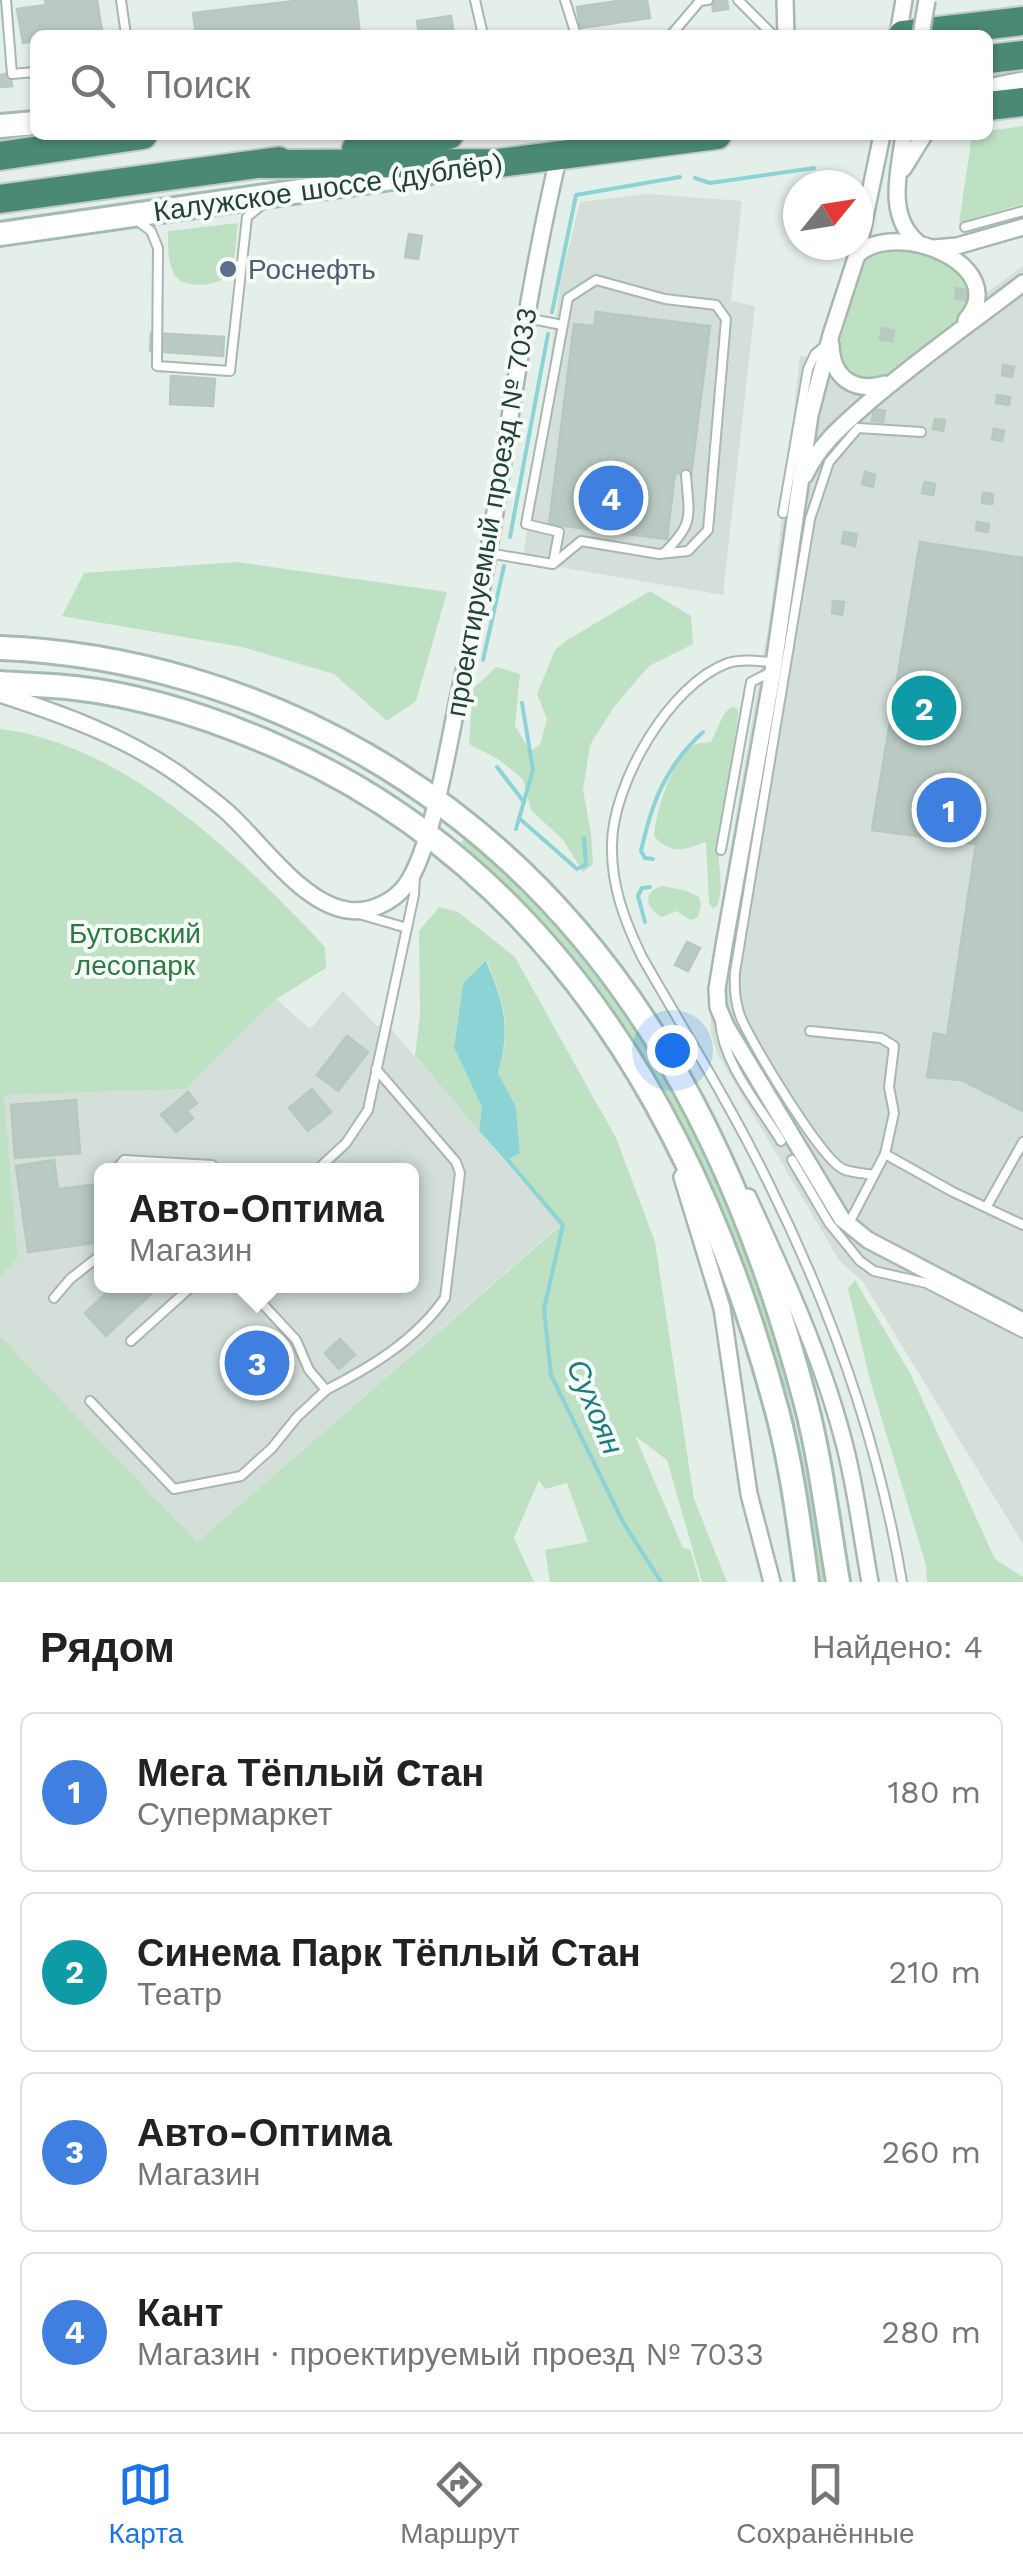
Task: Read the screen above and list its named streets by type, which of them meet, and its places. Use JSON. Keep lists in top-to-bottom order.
{
  "streets": {
    "highway": ["Калужское шоссе (дублёр)"],
    "street": ["проектируемый проезд № 7033"]
  },
  "crossings": [
    ["Калужское шоссе (дублёр)", "проектируемый проезд № 7033"]
  ],
  "water": ["Сухоян"],
  "parks": ["Бутовский лесопарк"],
  "places": ["Роснефть"],
  "north": "top right",
  "page": {
    "search": "Поиск",
    "pins": [
      "4",
      "2",
      "1",
      "3"
    ],
    "popup": ["Авто-Оптима", "Магазин"],
    "heading": ["Рядом", "Найдено: 4"],
    "list": [
      {
        "mark": "1",
        "name": "Мега Тёплый Cтан",
        "note": "Супермаркет",
        "value": "180 m"
      },
      {
        "mark": "2",
        "name": "Синема Парк Тёплый Стан",
        "note": "Театр",
        "value": "210 m"
      },
      {
        "mark": "3",
        "name": "Авто-Оптима",
        "note": "Магазин",
        "value": "260 m"
      },
      {
        "mark": "4",
        "name": "Кант",
        "note": "Магазин · проектируемый проезд № 7033",
        "value": "280 m"
      }
    ],
    "nav": ["Карта", "Маршрут", "Сохранённые"]
  }
}
